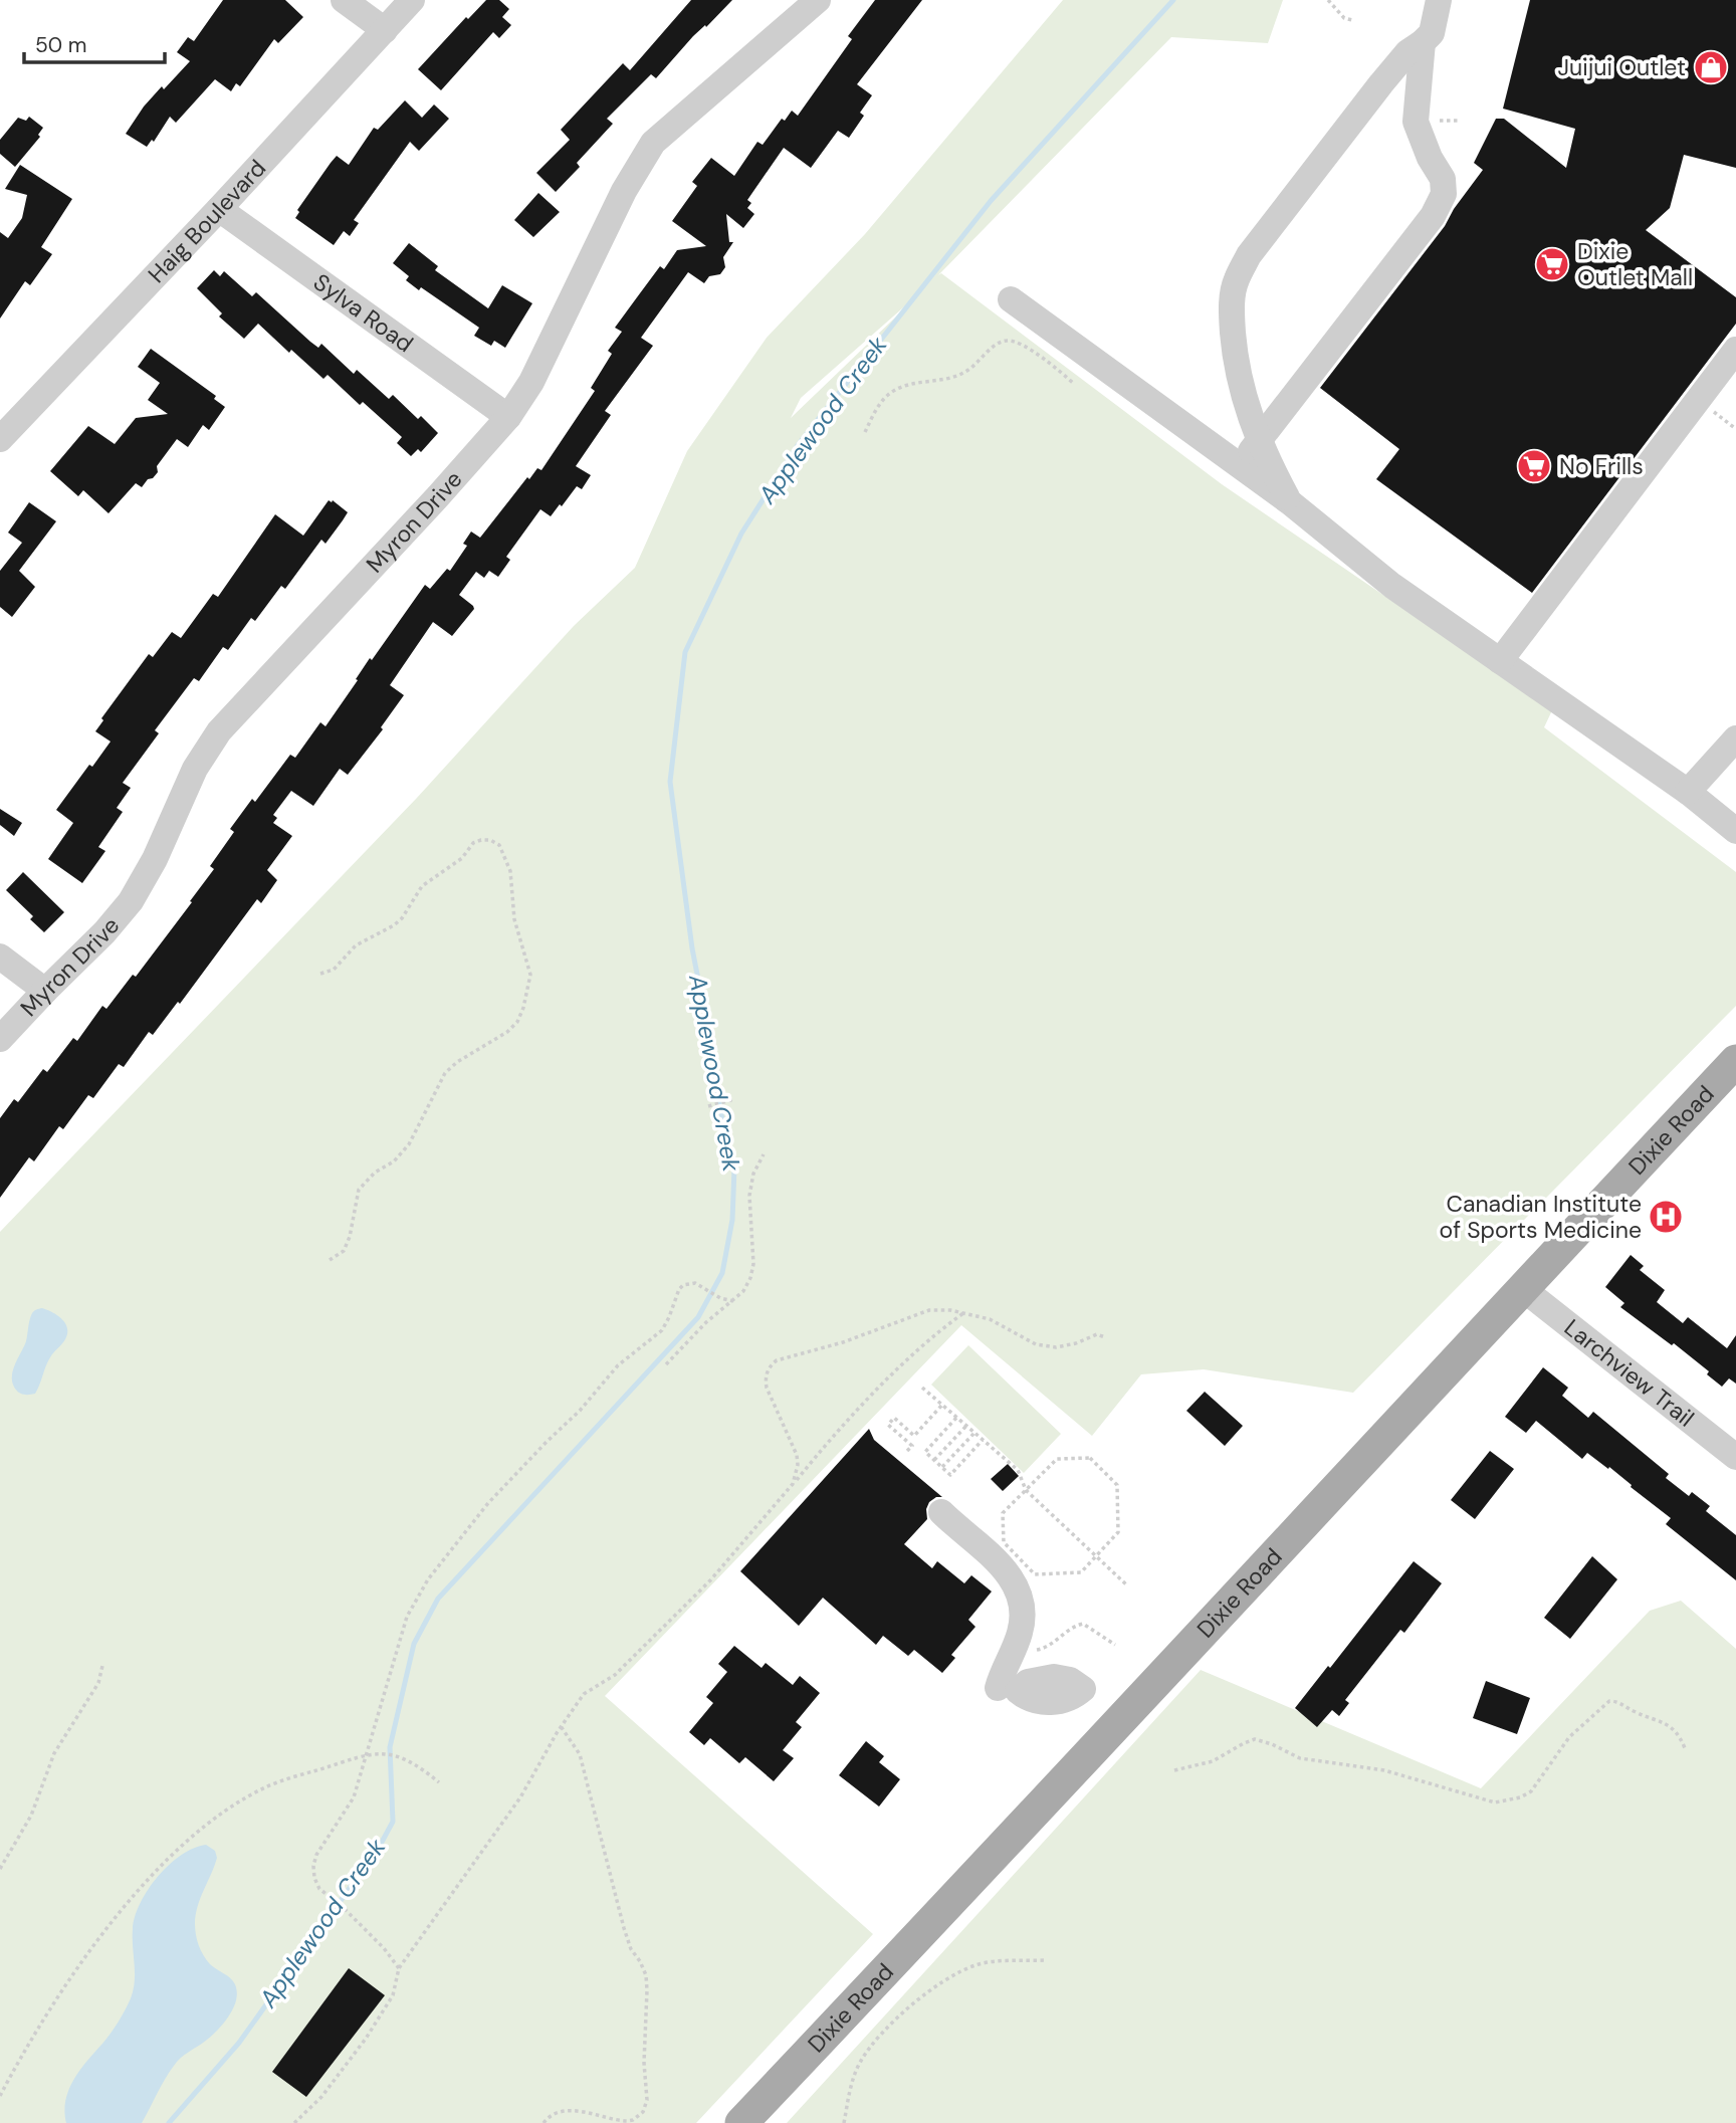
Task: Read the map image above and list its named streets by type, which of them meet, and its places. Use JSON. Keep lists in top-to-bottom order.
{
  "streets": {
    "main road": ["Dixie Road"],
    "street": [
      "Haig Boulevard",
      "Sylva Road",
      "Myron Drive",
      "Larchview Trail"
    ]
  },
  "crossings": [
    ["Haig Boulevard", "Sylva Road"],
    ["Sylva Road", "Myron Drive"],
    ["Dixie Road", "Larchview Trail"]
  ],
  "water": ["Applewood Creek"],
  "places": {
    "shop": ["Juijui Outlet"],
    "supermarket": ["Dixie Outlet Mall", "No Frills"],
    "hospital": ["Canadian Institute of Sports Medicine"]
  },
  "scale_bar": "50 m"
}
